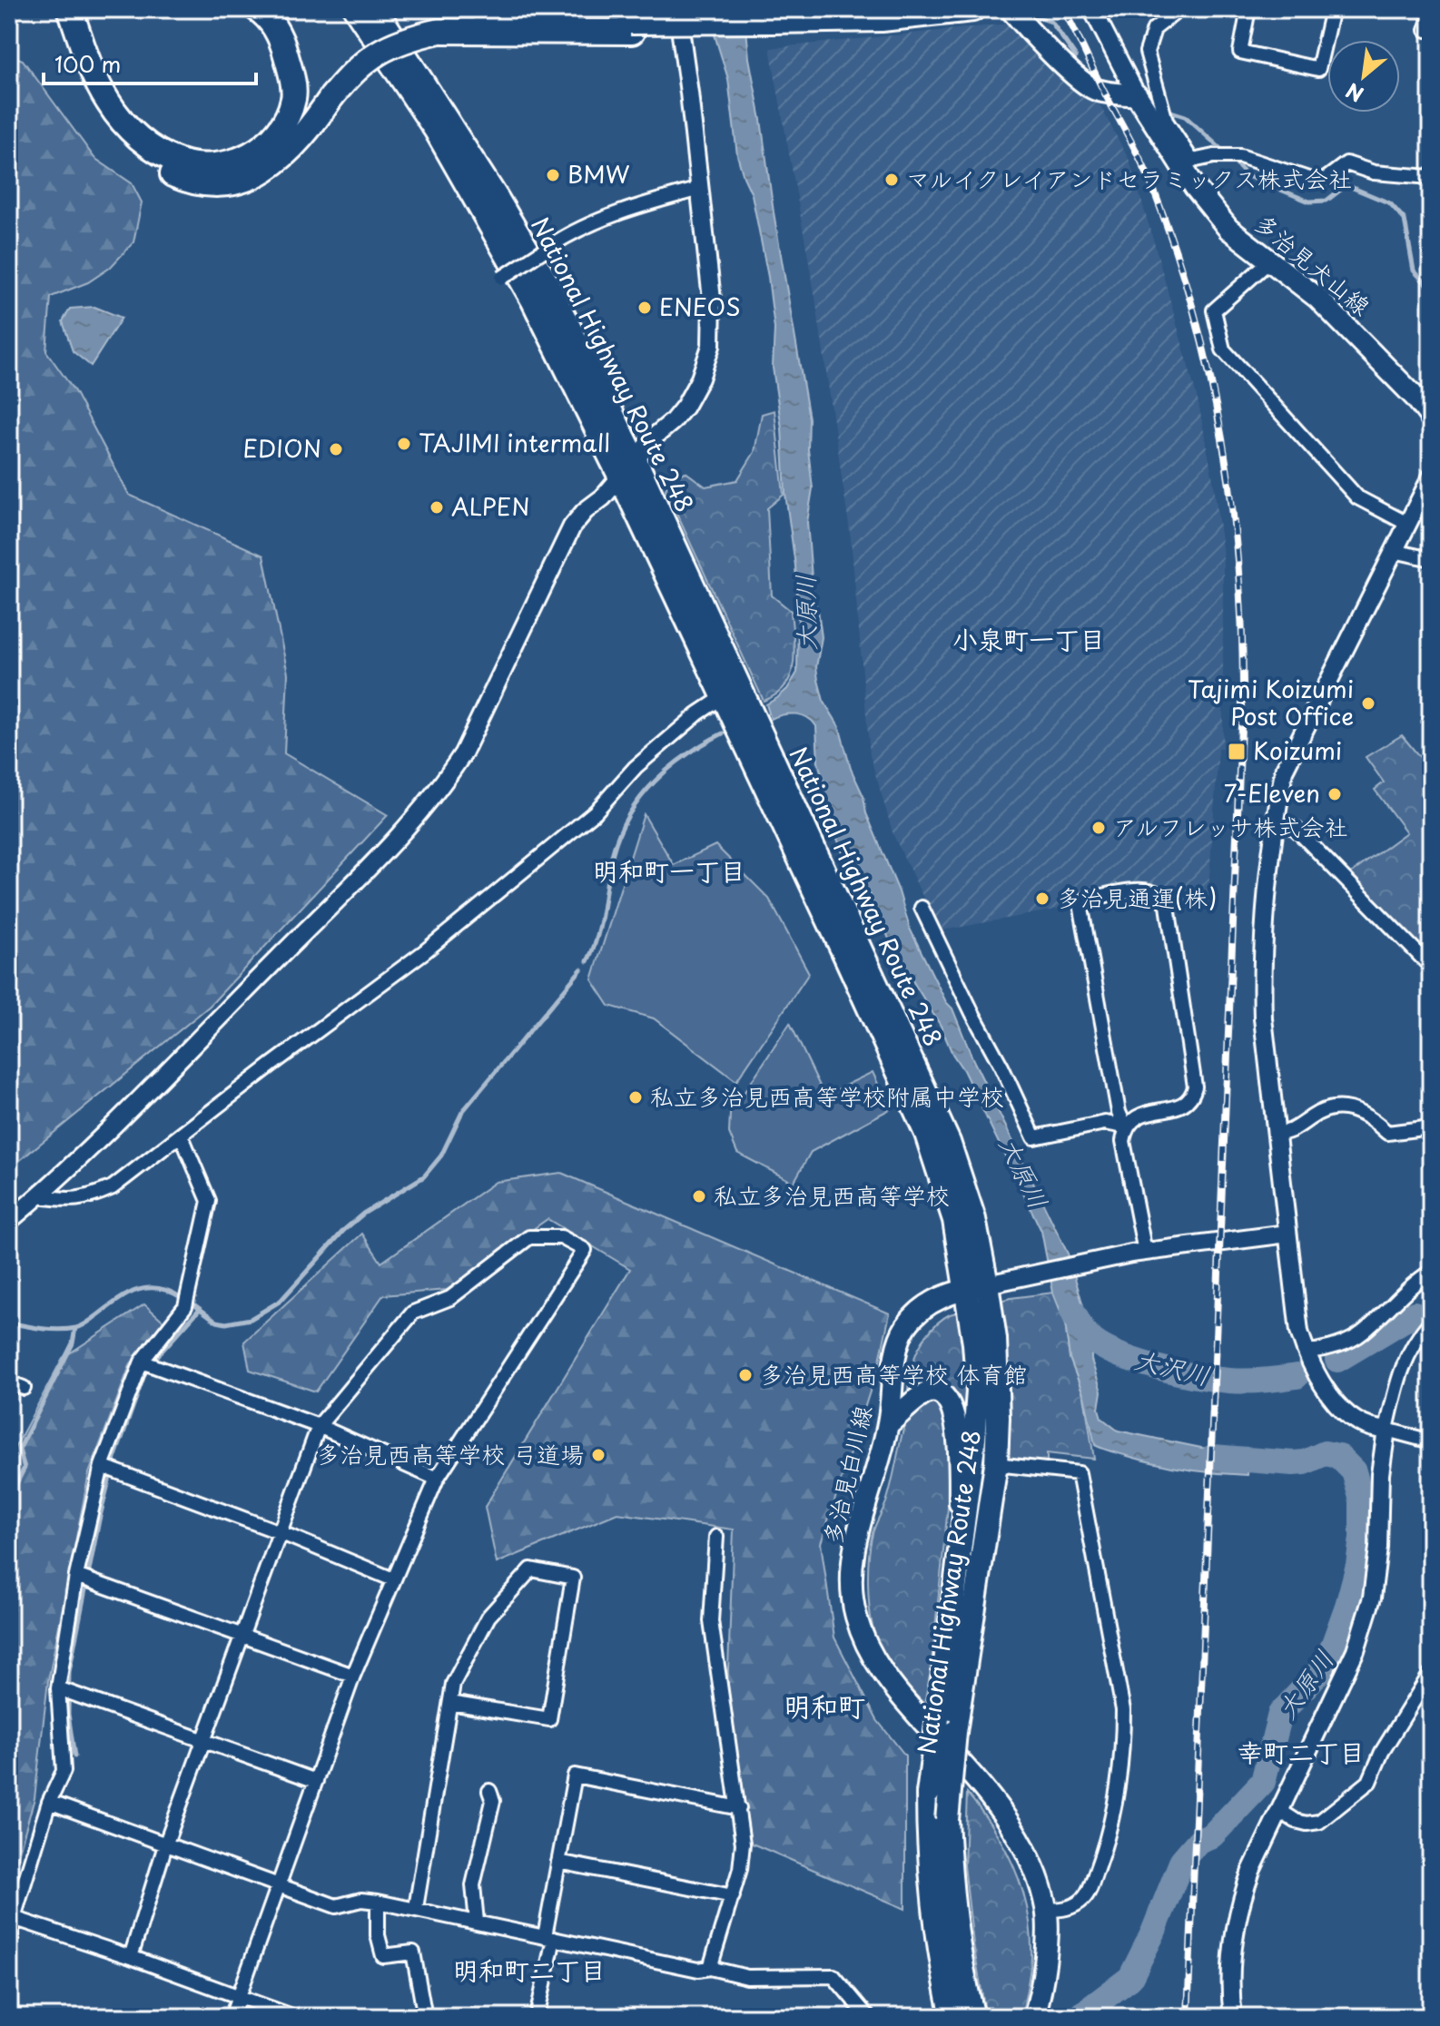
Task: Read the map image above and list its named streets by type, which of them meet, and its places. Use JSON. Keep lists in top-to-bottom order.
{
  "streets": {
    "highway": ["National Highway Route 248"],
    "main road": ["多治見犬山線", "多治見白川線"]
  },
  "crossings": [
    ["National Highway Route 248", "多治見白川線"]
  ],
  "districts": [
    "小泉町一丁目",
    "明和町一丁目",
    "明和町",
    "幸町二丁目",
    "明和町二丁目"
  ],
  "water": ["大原川", "大沢川"],
  "places": {
    "other": [
      "BMW",
      "マルイクレイアンドセラミックス株式会社",
      "ENEOS",
      "TAJIMI intermall",
      "EDION",
      "ALPEN",
      "Tajimi Koizumi Post Office",
      "7-Eleven",
      "アルフレッサ株式会社",
      "多治見通運(株)",
      "私立多治見西高等学校附属中学校",
      "私立多治見西高等学校",
      "多治見西高等学校 体育館",
      "多治見西高等学校 弓道場"
    ],
    "transit": ["Koizumi"]
  },
  "scale_bar": "100 m",
  "north": "bottom left"
}
